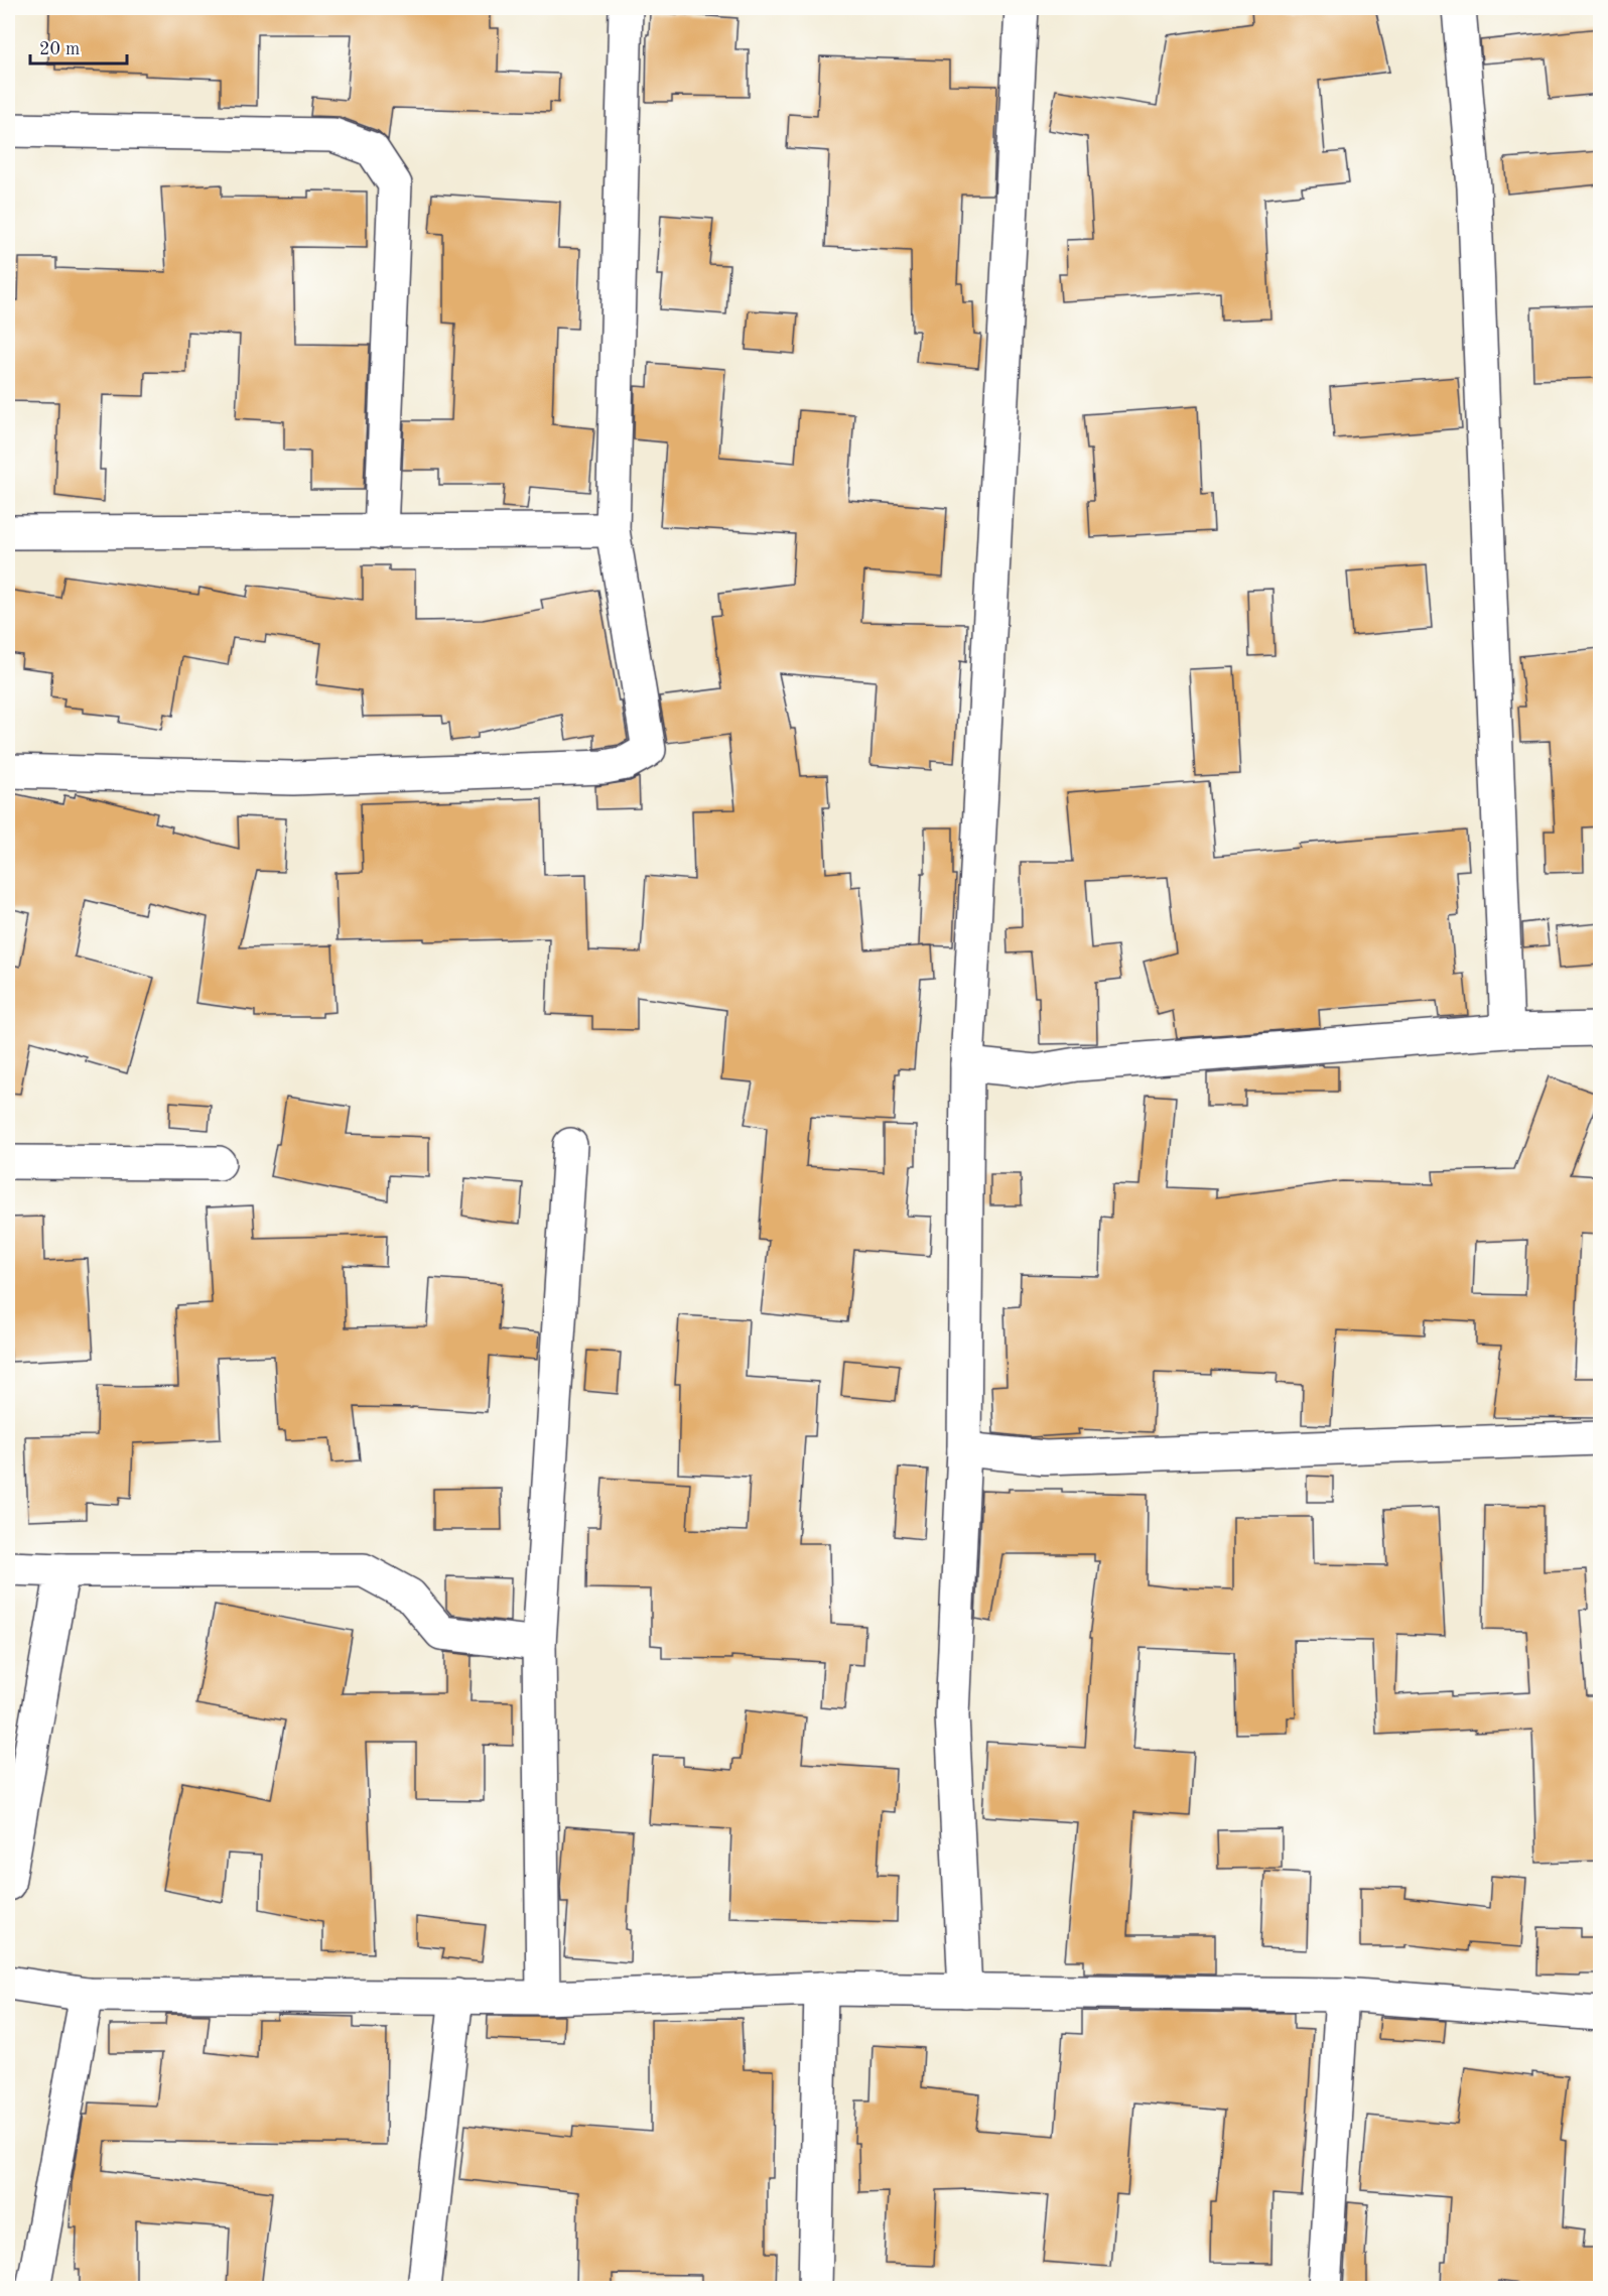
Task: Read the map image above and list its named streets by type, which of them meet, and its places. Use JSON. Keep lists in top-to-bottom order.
{
  "scale_bar": "20 m"
}
